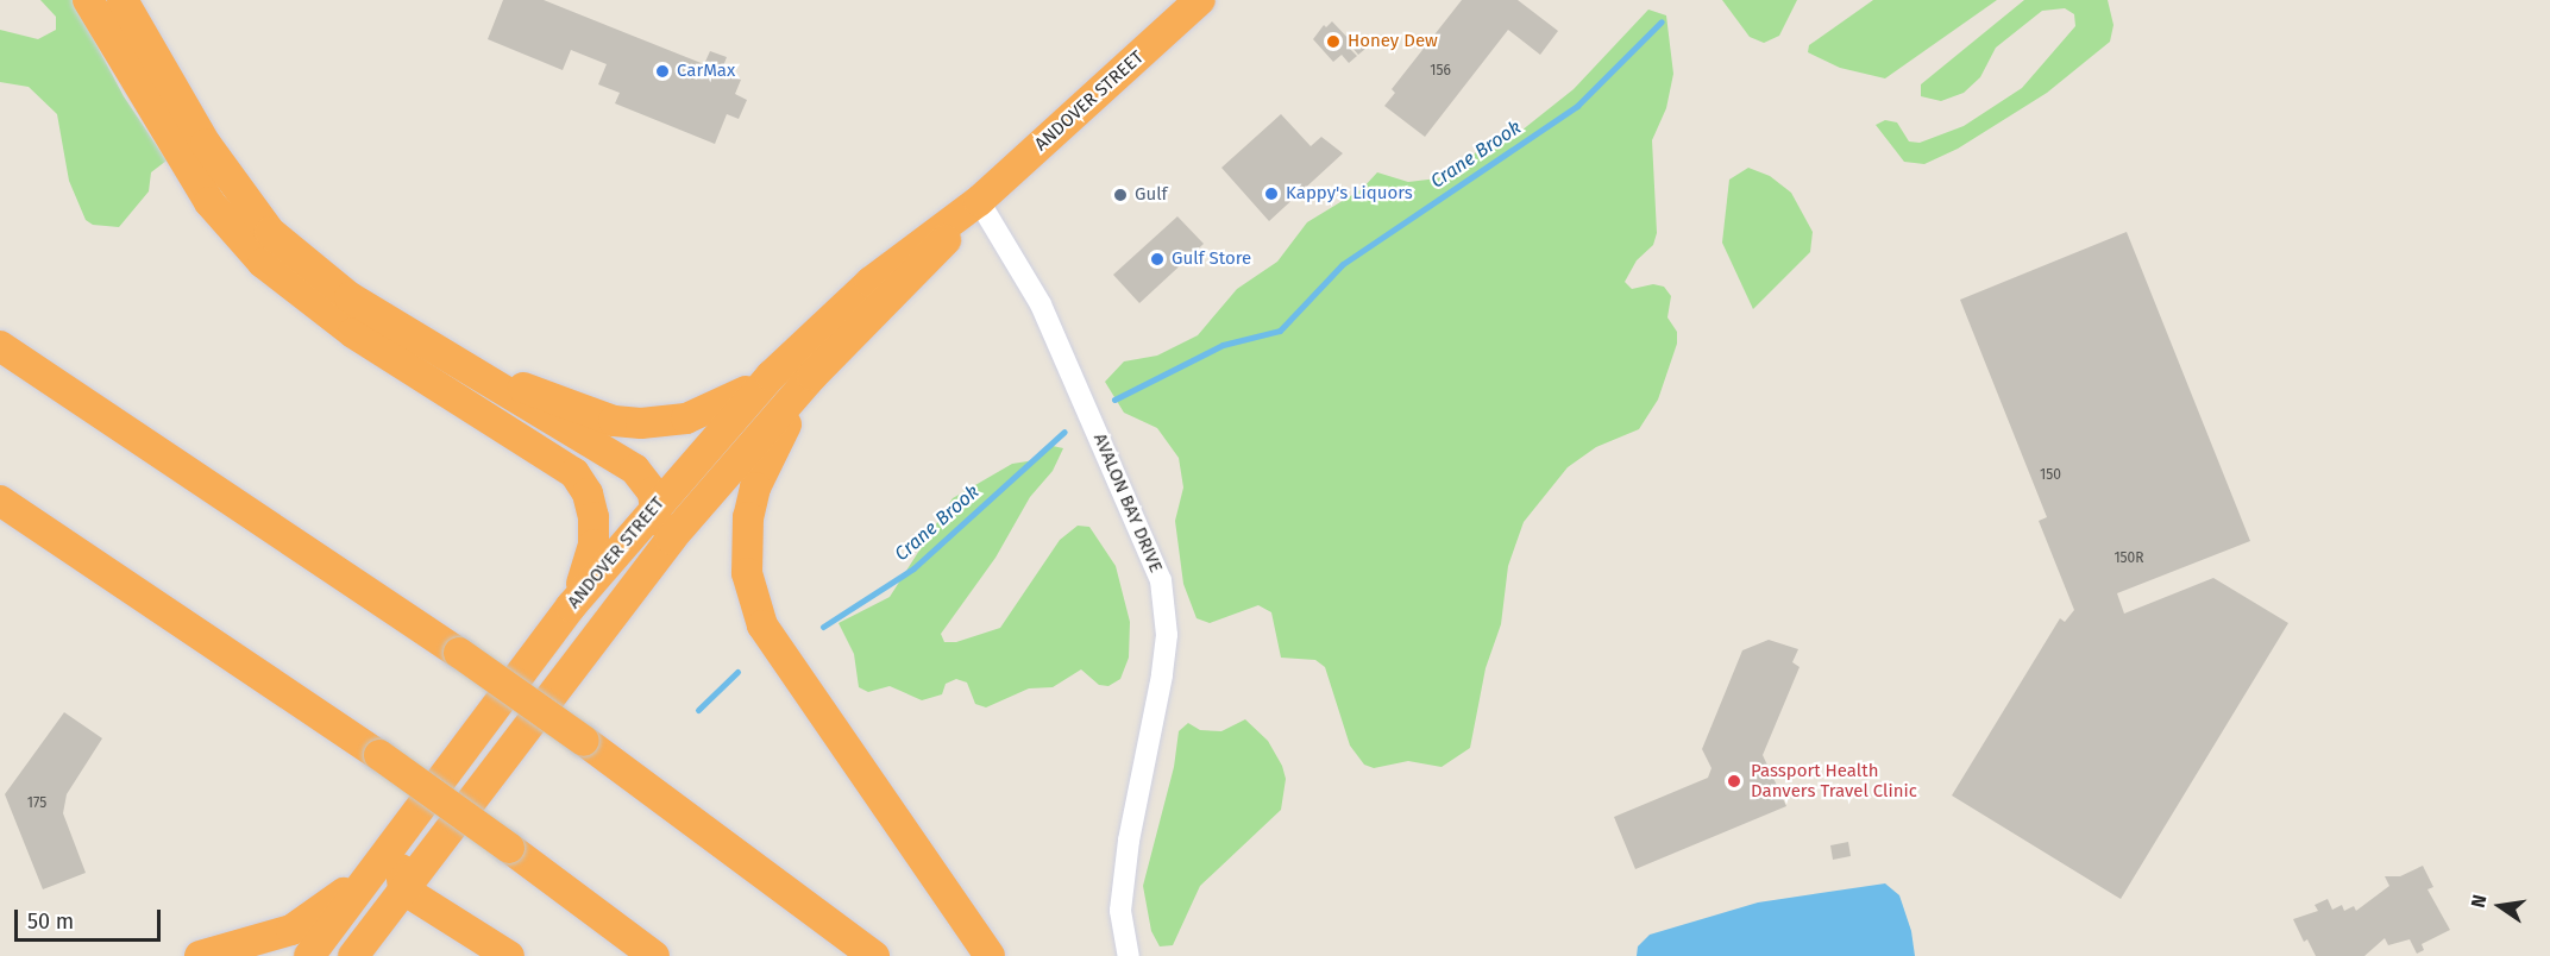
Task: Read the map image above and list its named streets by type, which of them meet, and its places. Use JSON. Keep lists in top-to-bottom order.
{
  "streets": {
    "highway": ["ANDOVER STREET"],
    "street": ["AVALON BAY DRIVE"]
  },
  "crossings": [
    ["ANDOVER STREET", "AVALON BAY DRIVE"]
  ],
  "water": ["Crane Brook"],
  "places": [
    "Honey Dew",
    "CarMax",
    "Kappy's Liquors",
    "Gulf",
    "Gulf Store",
    "Passport Health Danvers Travel Clinic"
  ],
  "house_numbers": [
    "156",
    "150",
    "150R",
    "175"
  ],
  "scale_bar": "50 m",
  "north": "left"
}
